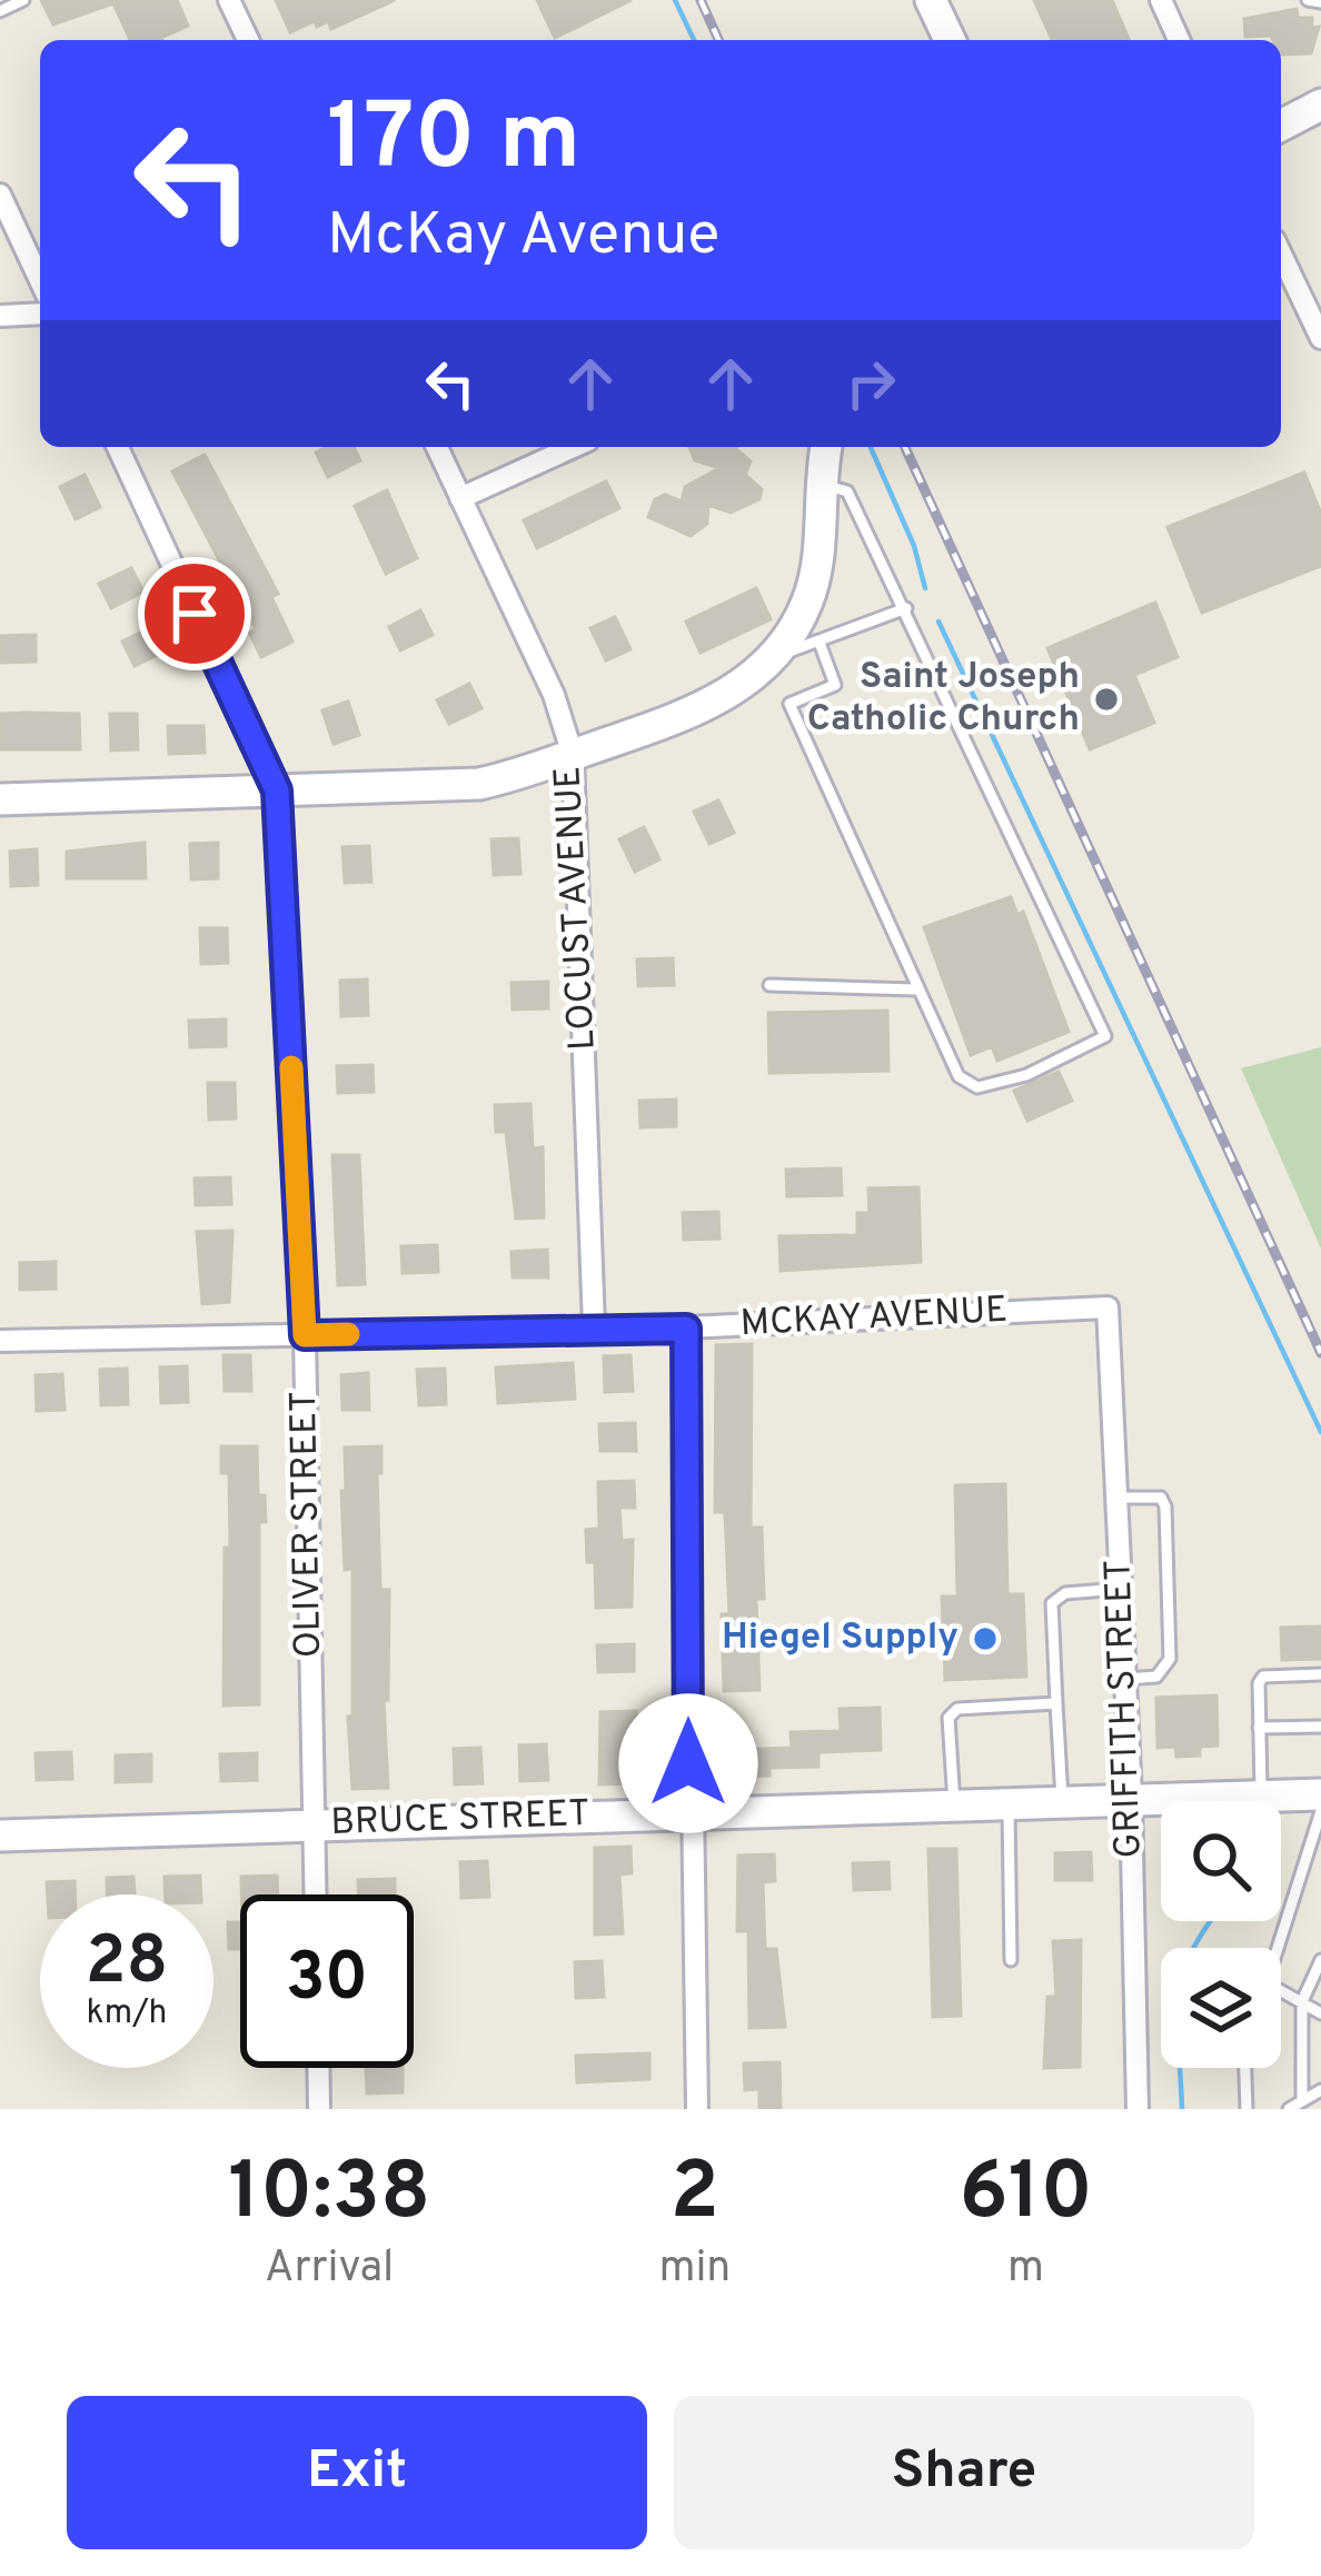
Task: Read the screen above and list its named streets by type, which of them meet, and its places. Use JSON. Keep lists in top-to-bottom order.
{
  "streets": {
    "street": [
      "LOCUST AVENUE",
      "MCKAY AVENUE",
      "OLIVER STREET",
      "GRIFFITH STREET",
      "BRUCE STREET"
    ]
  },
  "crossings": [
    ["LOCUST AVENUE", "MCKAY AVENUE"],
    ["MCKAY AVENUE", "OLIVER STREET"],
    ["MCKAY AVENUE", "GRIFFITH STREET"],
    ["OLIVER STREET", "BRUCE STREET"],
    ["GRIFFITH STREET", "BRUCE STREET"]
  ],
  "places": ["Saint Joseph Catholic Church", "Hiegel Supply"],
  "page": {
    "turn": ["170 m", "McKay Avenue"],
    "speed": "28 km/h",
    "limit": "30",
    "eta": [
      "10:38",
      "Arrival",
      "2",
      "min",
      "610",
      "m"
    ],
    "buttons": ["Exit", "Share"]
  }
}
